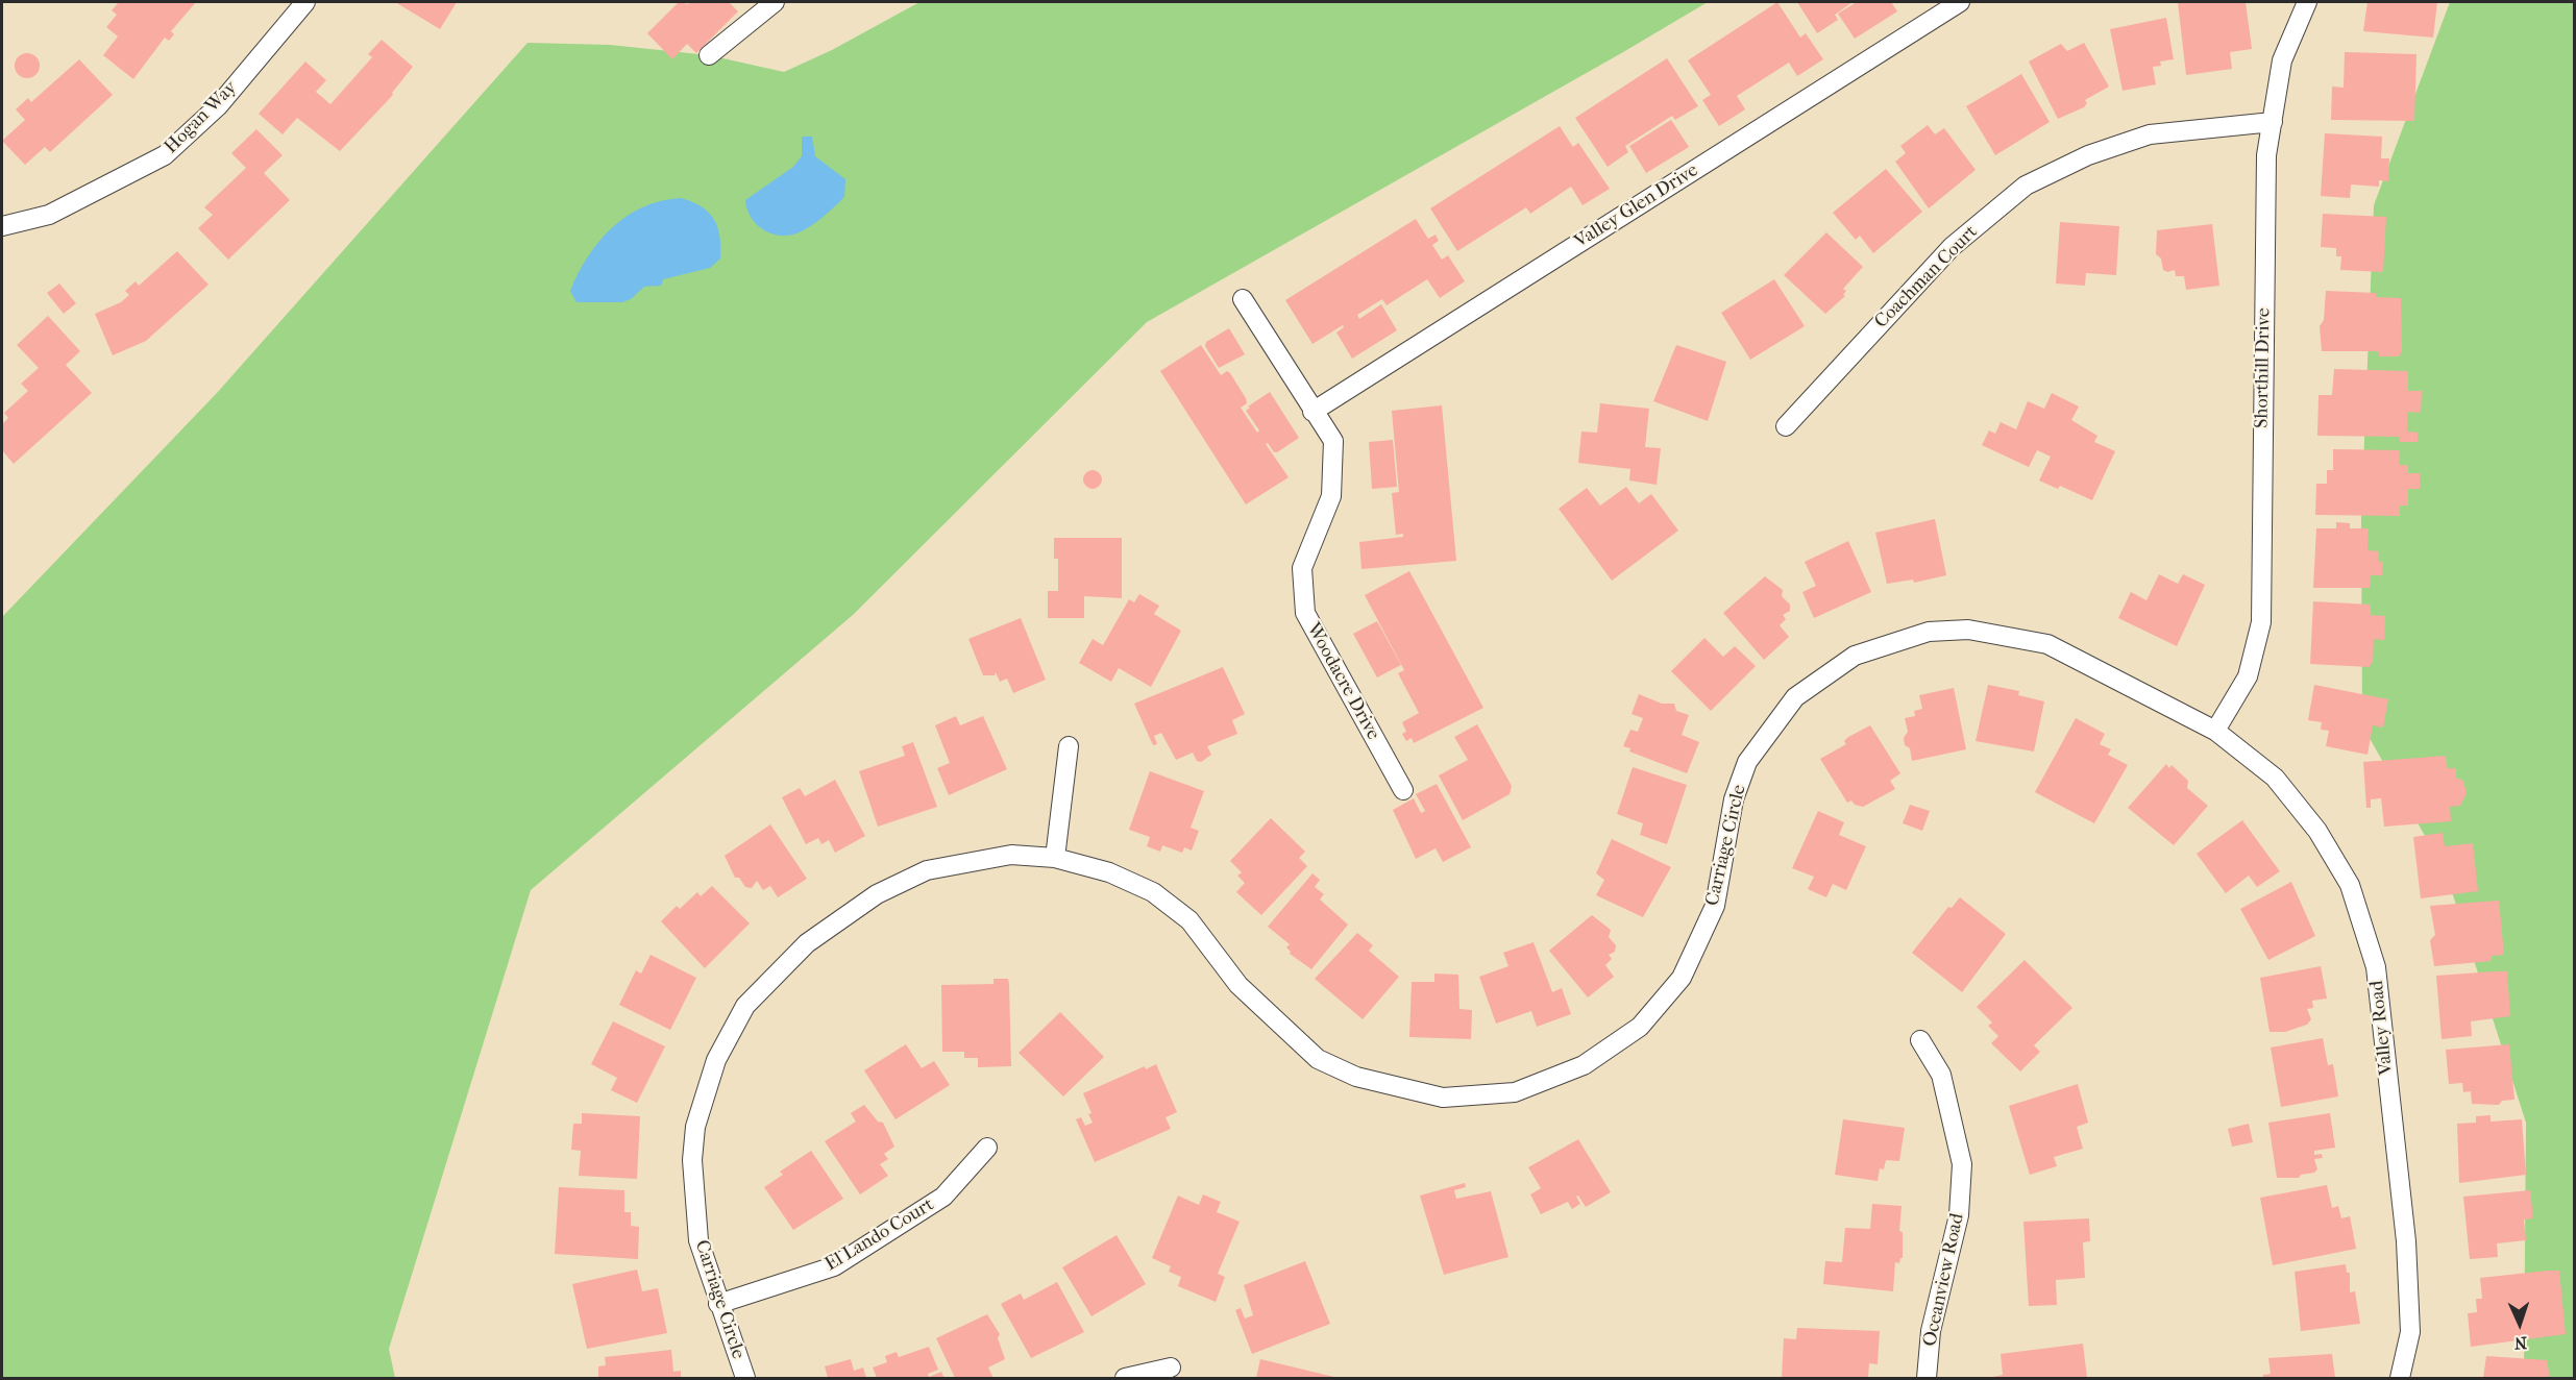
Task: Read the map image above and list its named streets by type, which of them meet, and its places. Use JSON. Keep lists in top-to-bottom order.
{
  "streets": {
    "street": [
      "Hogan Way",
      "Valley Glen Drive",
      "Coachman Court",
      "Shorthill Drive",
      "Woodacre Drive",
      "Carriage Circle",
      "Valley Road",
      "El Lando Court",
      "Oceanview Road"
    ]
  },
  "crossings": [
    ["Valley Glen Drive", "Woodacre Drive"],
    ["Coachman Court", "Shorthill Drive"],
    ["Shorthill Drive", "Carriage Circle"],
    ["Shorthill Drive", "Valley Road"],
    ["Carriage Circle", "Valley Road"],
    ["Carriage Circle", "El Lando Court"]
  ],
  "north": "bottom"
}
